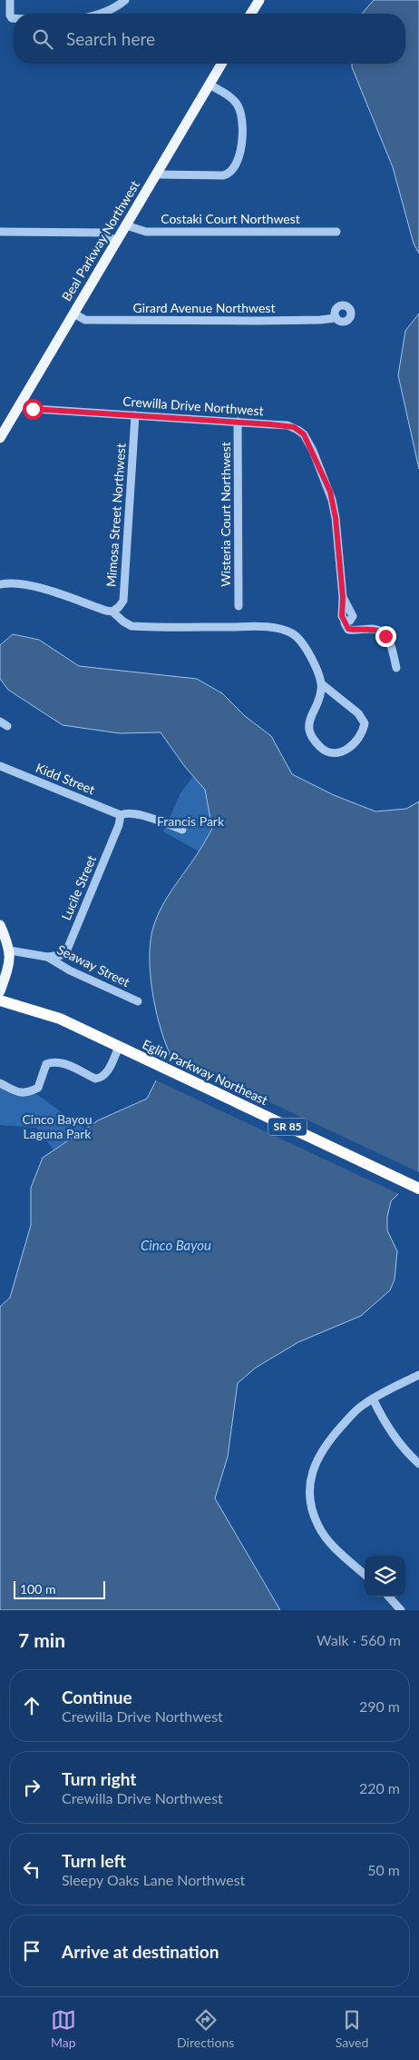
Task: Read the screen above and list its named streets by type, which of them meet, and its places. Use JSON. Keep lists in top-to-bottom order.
{
  "streets": {
    "highway": ["Eglin Parkway Northeast", "SR 85"],
    "main road": ["Beal Parkway Northwest"],
    "street": [
      "Costaki Court Northwest",
      "Girard Avenue Northwest",
      "Crewilla Drive Northwest",
      "Wisteria Court Northwest",
      "Mimosa Street Northwest",
      "Kidd Street",
      "Lucile Street",
      "Seaway Street"
    ]
  },
  "crossings": [
    ["Costaki Court Northwest", "Beal Parkway Northwest"],
    ["Beal Parkway Northwest", "Girard Avenue Northwest"],
    ["Beal Parkway Northwest", "Crewilla Drive Northwest"],
    ["Crewilla Drive Northwest", "Wisteria Court Northwest"],
    ["Crewilla Drive Northwest", "Mimosa Street Northwest"],
    ["Kidd Street", "Lucile Street"],
    ["Lucile Street", "Seaway Street"]
  ],
  "water": ["Cinco Bayou"],
  "parks": ["Francis Park", "Cinco Bayou Laguna Park"],
  "scale_bar": "100 m",
  "page": {
    "search": "Search here",
    "scale": "100 m",
    "heading": ["7 min", "Walk · 560 m"],
    "list": [
      ["Continue", "Crewilla Drive Northwest", "290 m"],
      ["Turn right", "Crewilla Drive Northwest", "220 m"],
      ["Turn left", "Sleepy Oaks Lane Northwest", "50 m"],
      "Arrive at destination"
    ],
    "nav": ["Map", "Directions", "Saved"]
  }
}
